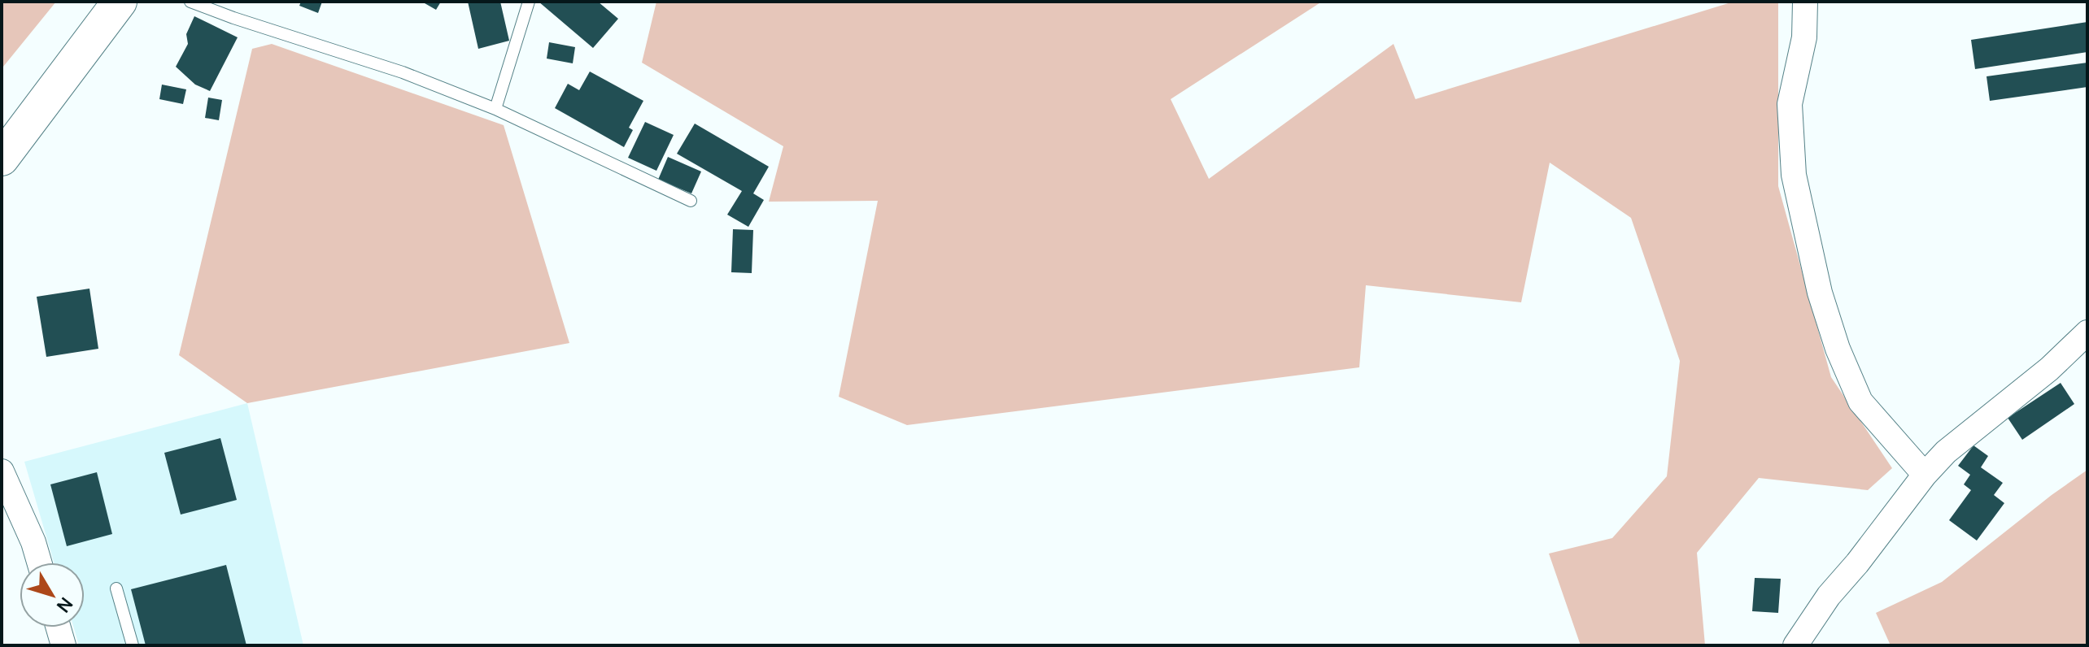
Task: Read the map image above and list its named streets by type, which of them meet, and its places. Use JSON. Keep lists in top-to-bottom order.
{
  "north": "bottom right"
}
